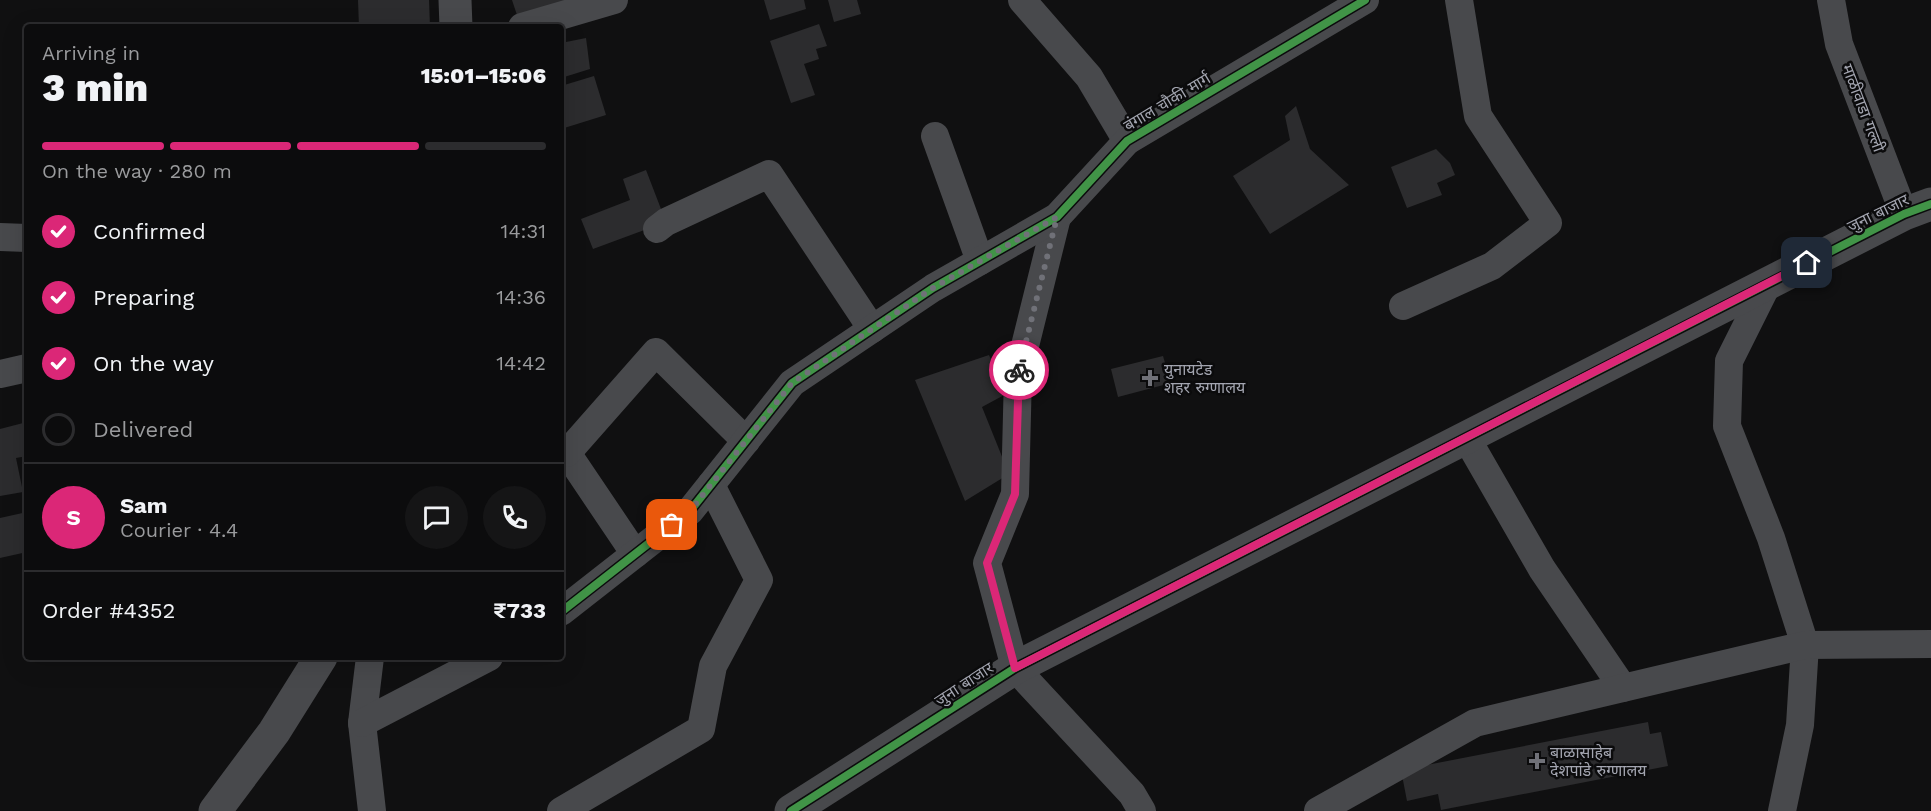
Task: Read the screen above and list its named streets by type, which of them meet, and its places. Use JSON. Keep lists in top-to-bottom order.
{
  "streets": {
    "street": ["बंगाल चौकी मार्ग", "माळीवाडा गल्ली", "जुना बाजार"]
  },
  "crossings": [
    ["माळीवाडा गल्ली", "जुना बाजार"]
  ],
  "places": {
    "health": ["युनायटेड शहर रुग्णालय", "बाळासाहेब देशपांडे रुग्णालय"]
  },
  "page": {
    "heading": ["3 min", "Arriving in", "15:01–15:06"],
    "panel": [
      "Sam",
      "Courier · 4.4",
      "Order #4352",
      "₹733"
    ],
    "bar": "On the way · 280 m",
    "list": [
      ["Confirmed", "14:31"],
      ["Preparing", "14:36"],
      ["On the way", "14:42"],
      "Delivered"
    ],
    "round": "S"
  }
}
